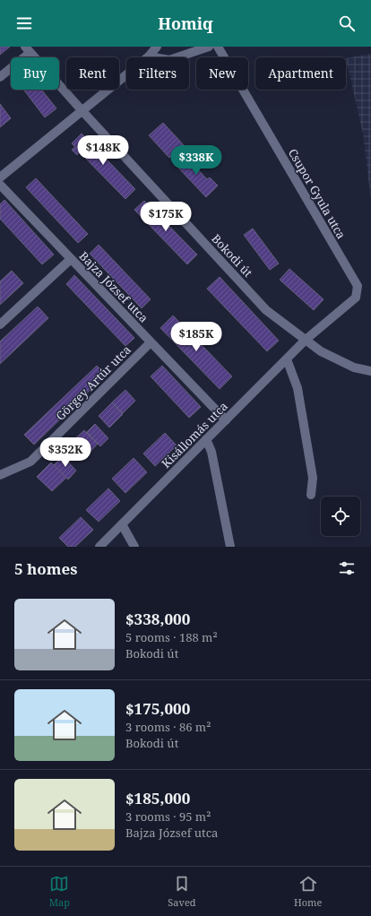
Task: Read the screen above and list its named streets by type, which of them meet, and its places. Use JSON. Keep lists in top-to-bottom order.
{
  "streets": {
    "street": [
      "Csupor Gyula utca",
      "Bokodi út",
      "Bajza József utca",
      "Görgey Artúr utca",
      "Kisállomás utca"
    ]
  },
  "crossings": [
    ["Csupor Gyula utca", "Bokodi út"],
    ["Csupor Gyula utca", "Kisállomás utca"],
    ["Bokodi út", "Kisállomás utca"],
    ["Bajza József utca", "Görgey Artúr utca"],
    ["Bajza József utca", "Kisállomás utca"]
  ],
  "page": {
    "header": "Homiq",
    "chip": [
      "Buy",
      "Rent",
      "Filters",
      "New",
      "Apartment"
    ],
    "price": [
      "$148K",
      "$338K",
      "$175K",
      "$185K",
      "$352K"
    ],
    "heading": "5 homes",
    "list": [
      {
        "name": "$338,000",
        "note": "5 rooms · 188 m² · Bokodi út"
      },
      {
        "name": "$175,000",
        "note": "3 rooms · 86 m² · Bokodi út"
      },
      {
        "name": "$185,000",
        "note": "3 rooms · 95 m² · Bajza József utca"
      }
    ],
    "tabs": ["Map", "Saved", "Home"]
  }
}
